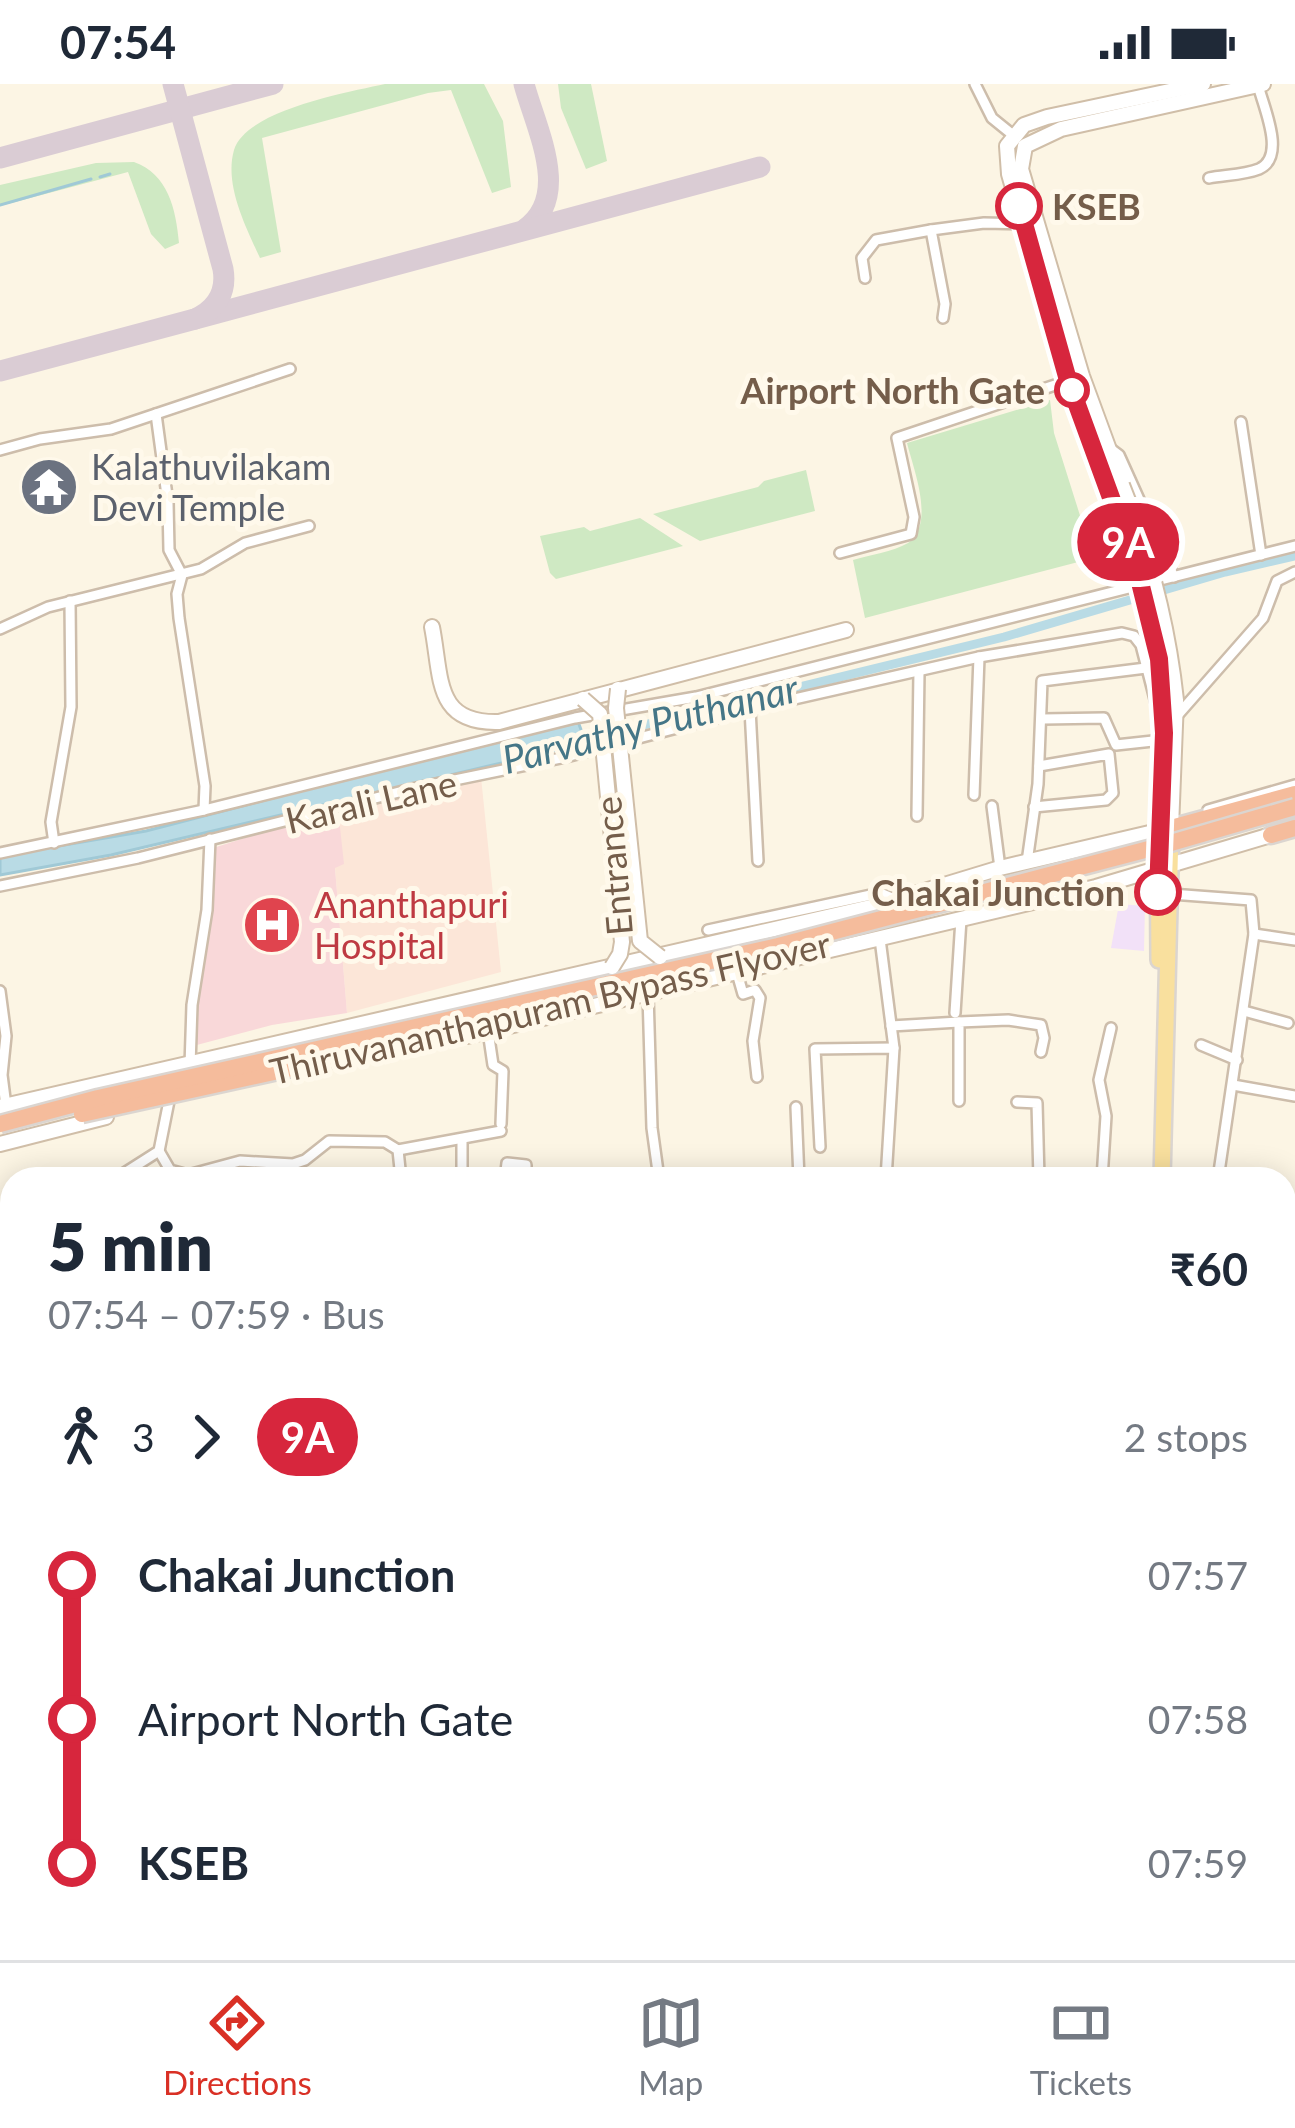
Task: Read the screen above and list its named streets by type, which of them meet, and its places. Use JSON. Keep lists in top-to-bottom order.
{
  "streets": {
    "highway": ["Thiruvananthapuram Bypass Flyover"],
    "street": ["Karali Lane", "Entrance"]
  },
  "water": ["Parvathy Puthanar"],
  "places": {
    "other": ["KSEB", "Airport North Gate", "Chakai Junction"],
    "temple": ["Kalathuvilakam Devi Temple"],
    "hospital": ["Ananthapuri Hospital"]
  },
  "lines": ["bus line 9A"],
  "page": {
    "status": "07:54",
    "on_map": "9A",
    "heading": ["5 min", "07:54 – 07:59 · Bus", "₹60"],
    "legs": ["3", "9A", "2 stops"],
    "list": [
      {
        "name": "Chakai Junction",
        "value": "07:57"
      },
      {
        "name": "Airport North Gate",
        "value": "07:58"
      },
      {
        "name": "KSEB",
        "value": "07:59"
      }
    ],
    "tabs": ["Directions", "Map", "Tickets"]
  }
}
